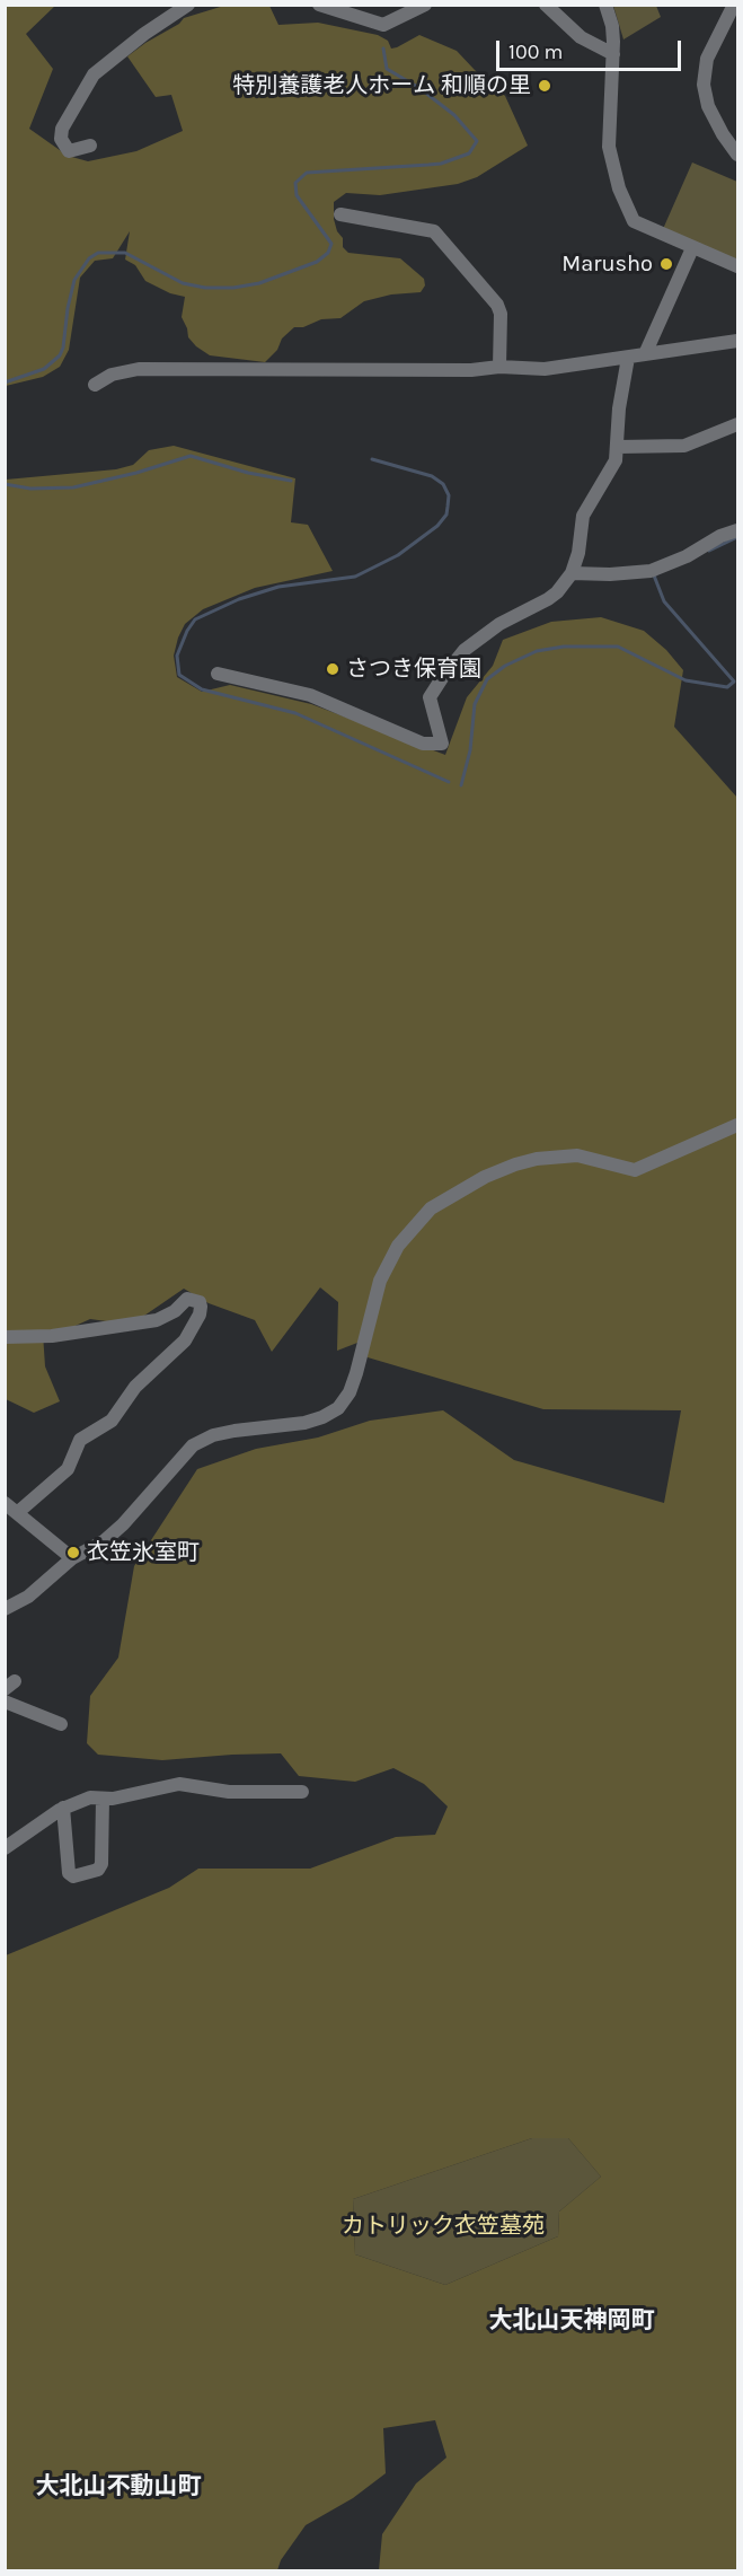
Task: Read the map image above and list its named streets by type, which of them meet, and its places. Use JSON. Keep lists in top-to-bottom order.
{
  "districts": ["大北山天神岡町", "大北山不動山町"],
  "parks": ["カトリック衣笠墓苑"],
  "places": [
    "特別養護老人ホーム 和順の里",
    "Marusho",
    "さつき保育園",
    "衣笠氷室町"
  ],
  "scale_bar": "100 m"
}
